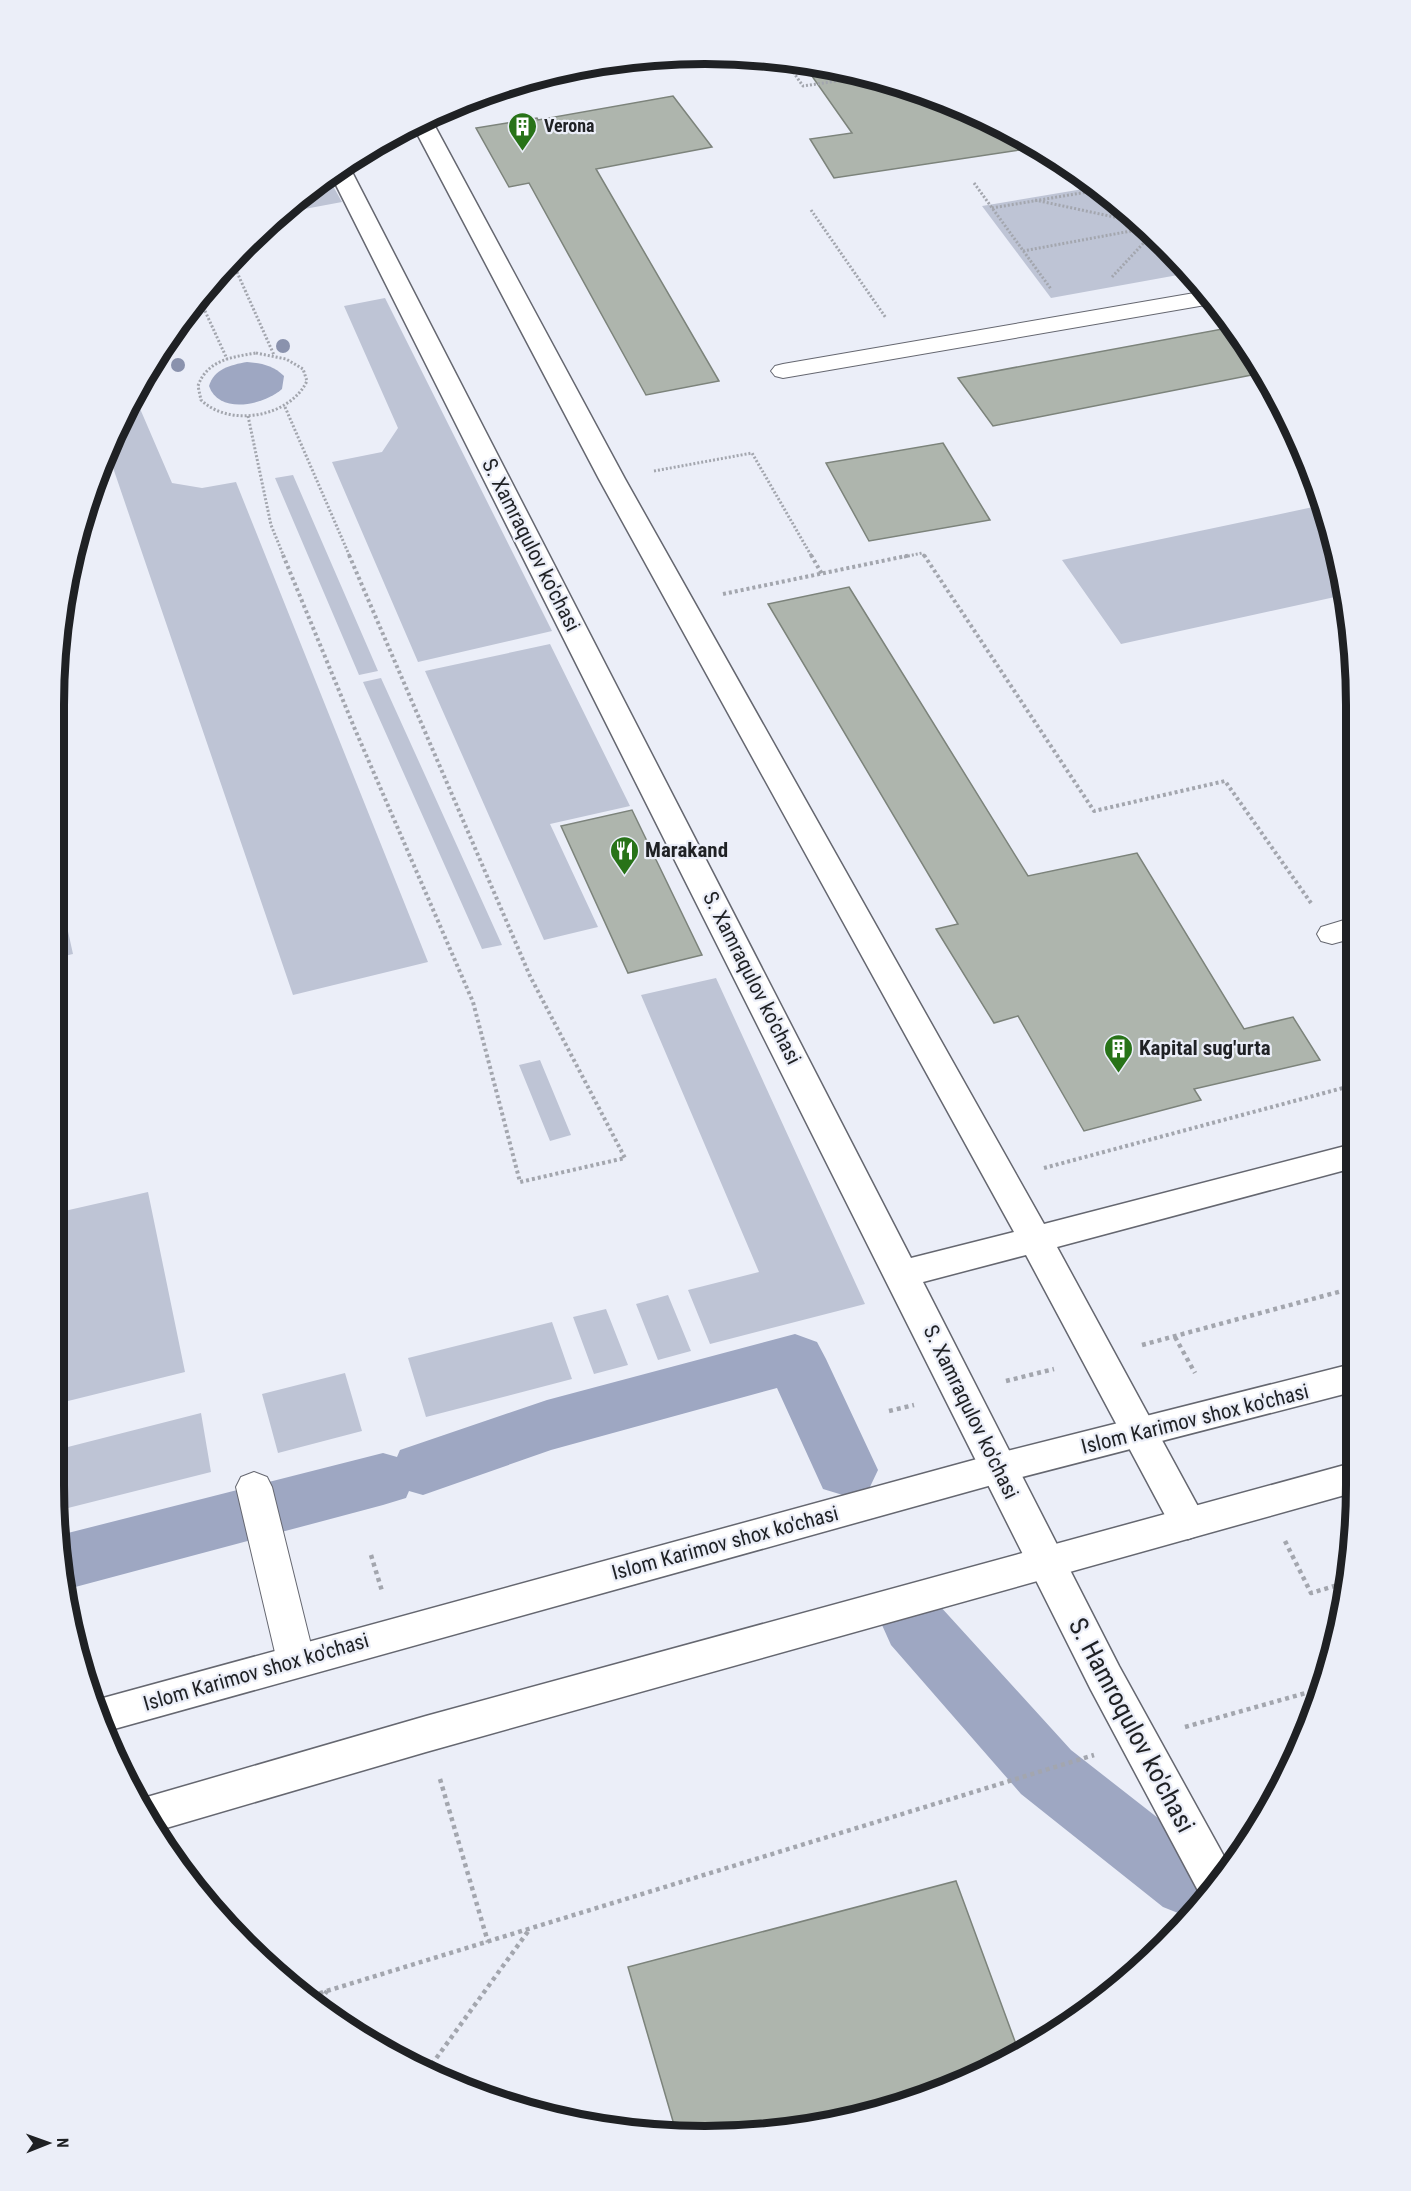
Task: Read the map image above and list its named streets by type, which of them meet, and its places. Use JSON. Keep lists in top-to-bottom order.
{
  "streets": {
    "street": ["S. Xamraqulov ko'chasi", "Islom Karimov shox ko'chasi", "S. Hamroqulov ko'chasi"]
  },
  "crossings": [
    ["S. Xamraqulov ko'chasi", "Islom Karimov shox ko'chasi"],
    ["S. Xamraqulov ko'chasi", "S. Hamroqulov ko'chasi"]
  ],
  "places": {
    "building": ["Verona", "Kapital sug'urta"],
    "restaurant": ["Marakand"]
  },
  "north": "right"
}
